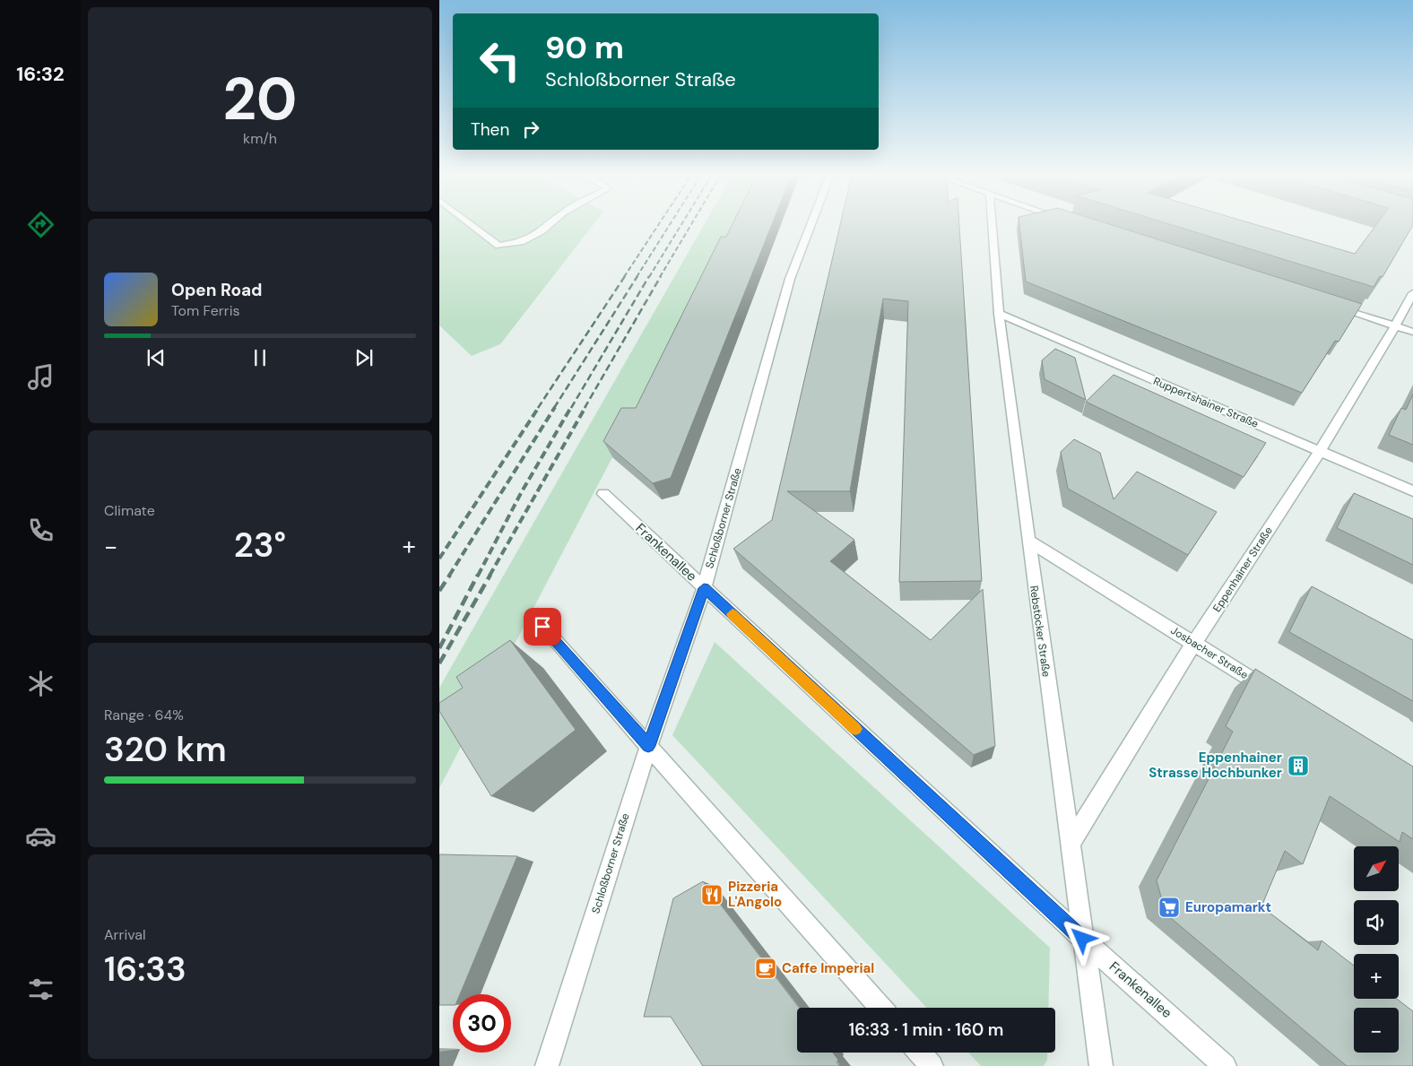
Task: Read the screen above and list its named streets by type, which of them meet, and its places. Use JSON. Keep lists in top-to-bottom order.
{
  "streets": {
    "street": [
      "Ruppertshainer Straße",
      "Schloßborner Straße",
      "Frankenallee",
      "Eppenhainer Straße",
      "Rebstöcker Straße",
      "Josbacher Straße"
    ]
  },
  "crossings": [
    ["Ruppertshainer Straße", "Eppenhainer Straße"],
    ["Ruppertshainer Straße", "Rebstöcker Straße"],
    ["Schloßborner Straße", "Frankenallee"],
    ["Frankenallee", "Rebstöcker Straße"],
    ["Eppenhainer Straße", "Rebstöcker Straße"],
    ["Eppenhainer Straße", "Josbacher Straße"],
    ["Rebstöcker Straße", "Josbacher Straße"]
  ],
  "places": {
    "building": ["Eppenhainer Strasse Hochbunker"],
    "restaurant": ["Pizzeria L'Angolo"],
    "supermarket": ["Europamarkt"],
    "cafe": ["Caffe Imperial"]
  },
  "north": "top right",
  "page": {
    "tabs": "16:32",
    "tile": [
      ["20", "km/h"],
      "Climate",
      ["Range · 64%", "320 km"],
      ["Arrival", "16:33"]
    ],
    "turn": ["90 m", "Schloßborner Straße"],
    "then": "Then",
    "song": ["Open Road", "Tom Ferris"],
    "heat": ["−", "23°", "+"],
    "map_buttons": ["+", "−"],
    "limit": "30",
    "trip": "16:33 · 1 min · 160 m"
  }
}
